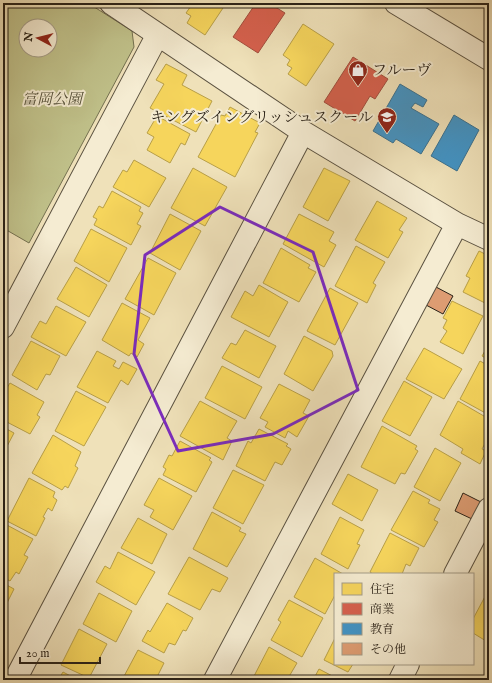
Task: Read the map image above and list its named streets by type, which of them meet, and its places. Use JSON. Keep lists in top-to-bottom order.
{
  "parks": ["富岡公園"],
  "places": {
    "shop": ["フルーヴ"],
    "school or university": ["キングズイングリッシュスクール"]
  },
  "legend": [
    "住宅",
    "商業",
    "教育",
    "その他"
  ],
  "scale_bar": "20 m",
  "north": "left"
}
